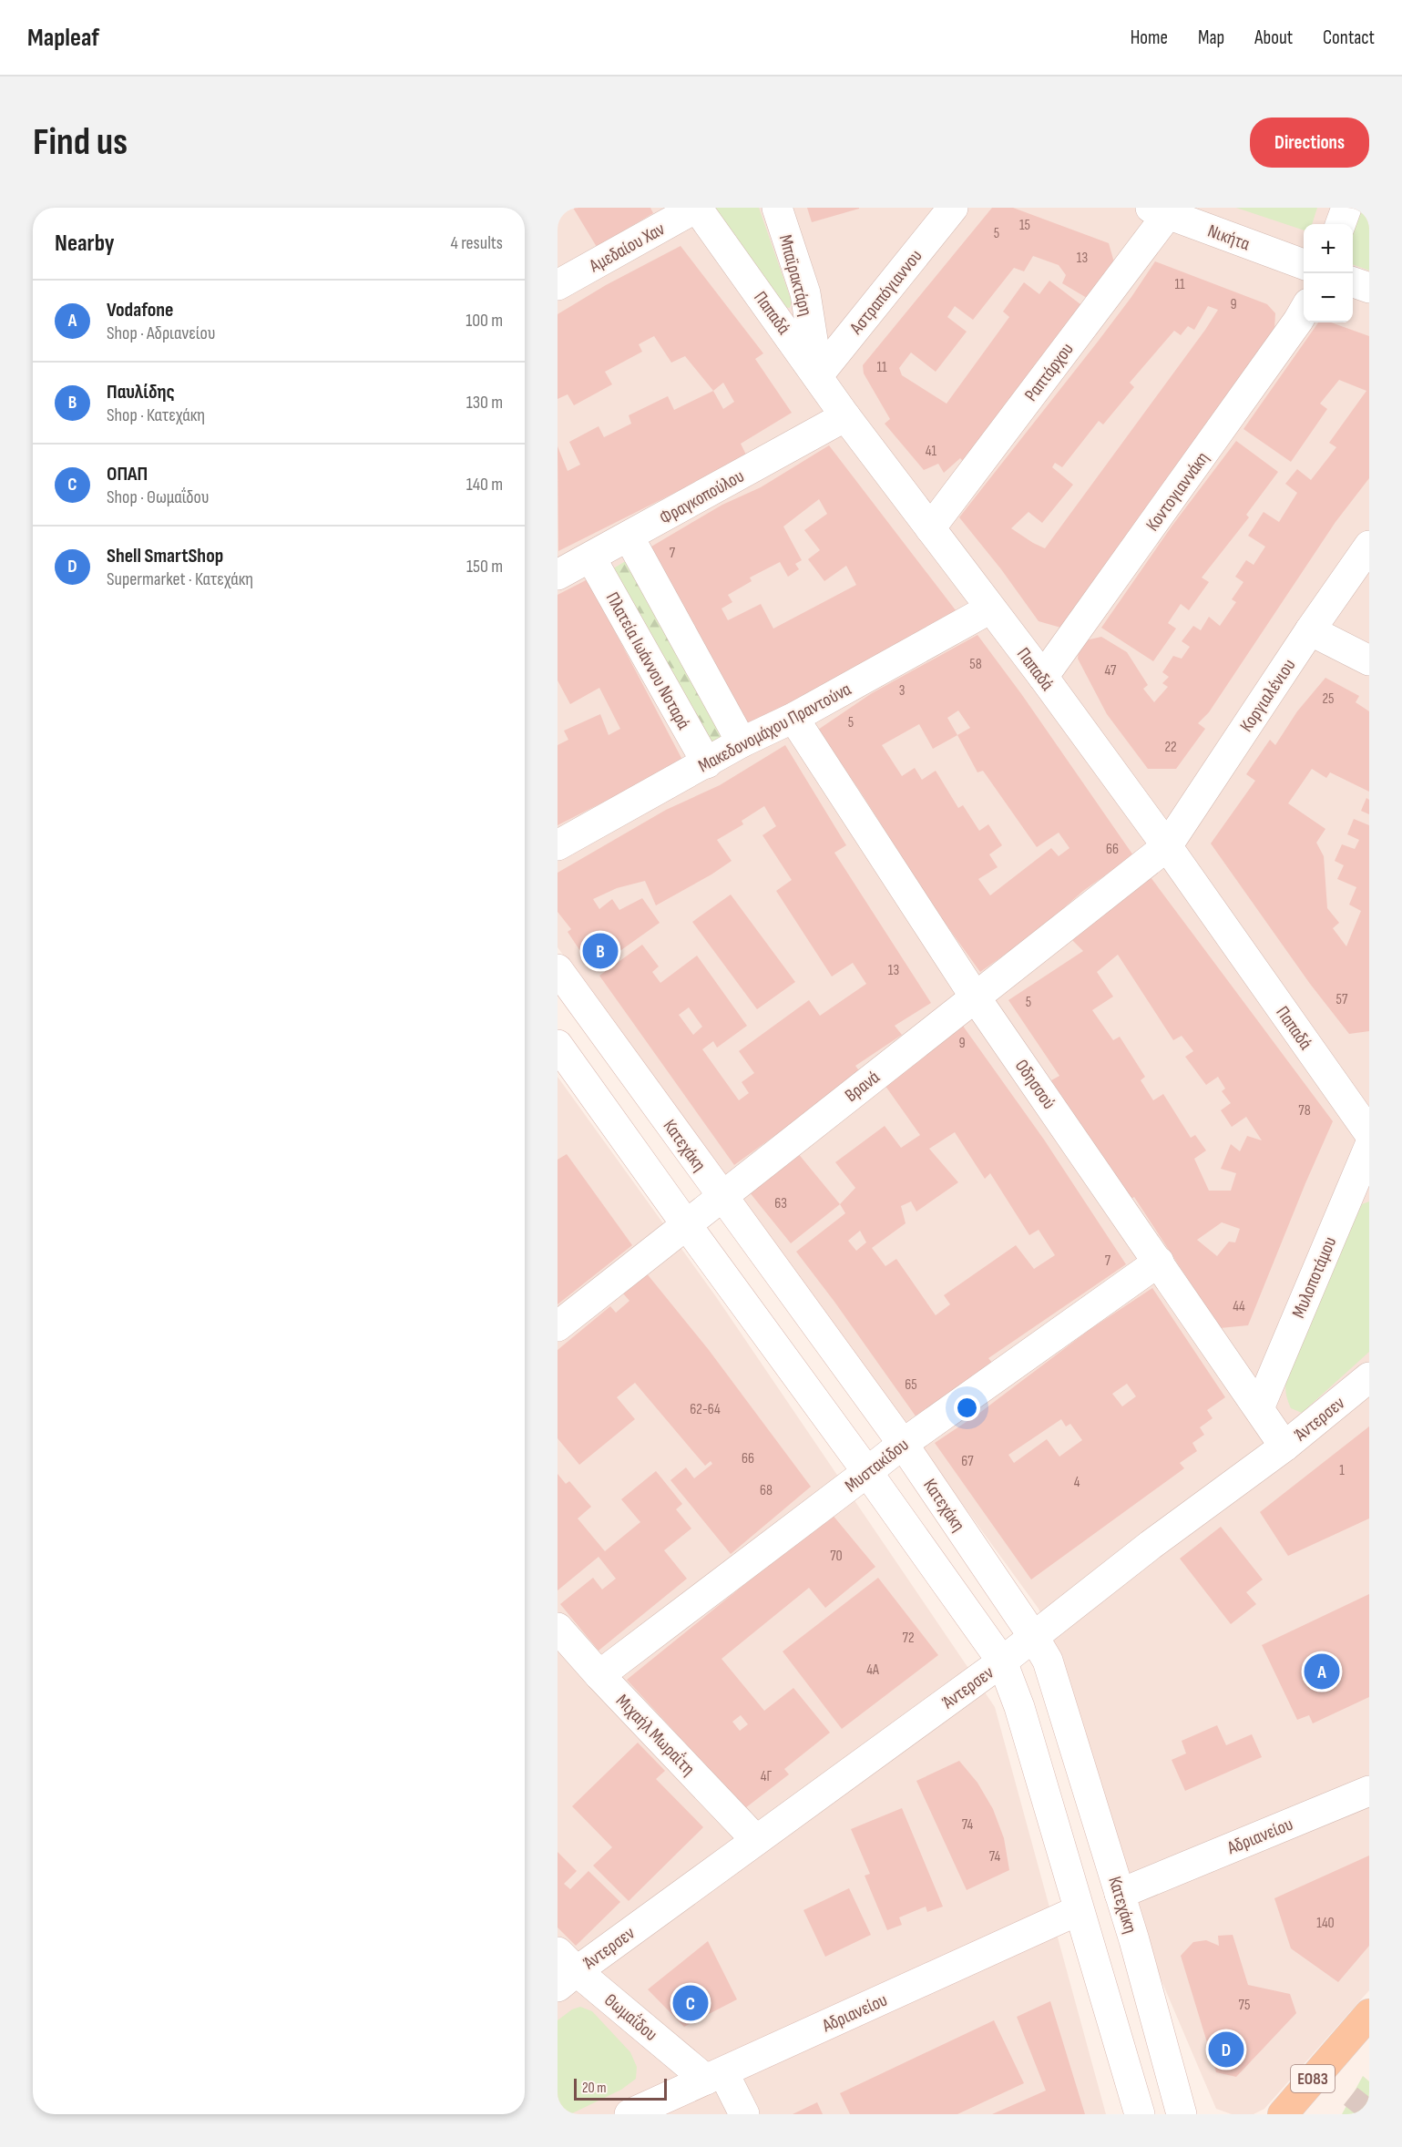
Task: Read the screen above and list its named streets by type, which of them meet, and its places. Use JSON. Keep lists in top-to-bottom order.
{
  "streets": {
    "main road": ["ΕΟ83"],
    "street": [
      "Νικήτα",
      "Αμεδαίου Χαν",
      "Μπαϊρακτάρη",
      "Αστραπόγιαννου",
      "Παπαδά",
      "Ραπτάρχου",
      "Κοντογιαννάκη",
      "Φραγκοπούλου",
      "Πλατεία Ιωάννου Νοταρά",
      "Κοργιαλένιου",
      "Μακεδονομάχου Πραντούνα",
      "Οδησσού",
      "Βρανά",
      "Κατεχάκη",
      "Μυλοποτάμου",
      "Άντερσεν",
      "Μυστακίδου",
      "Μιχαήλ Μωραΐτη",
      "Αδριανείου",
      "Θωμαΐδου"
    ]
  },
  "crossings": [
    ["Νικήτα", "Ραπτάρχου"],
    ["Αμεδαίου Χαν", "Παπαδά"],
    ["Μπαϊρακτάρη", "Αστραπόγιαννου"],
    ["Μπαϊρακτάρη", "Παπαδά"],
    ["Αστραπόγιαννου", "Παπαδά"],
    ["Παπαδά", "Ραπτάρχου"],
    ["Παπαδά", "Κοντογιαννάκη"],
    ["Παπαδά", "Φραγκοπούλου"],
    ["Παπαδά", "Κοργιαλένιου"],
    ["Παπαδά", "Μακεδονομάχου Πραντούνα"],
    ["Παπαδά", "Βρανά"],
    ["Φραγκοπούλου", "Πλατεία Ιωάννου Νοταρά"],
    ["Πλατεία Ιωάννου Νοταρά", "Μακεδονομάχου Πραντούνα"],
    ["Κοργιαλένιου", "Βρανά"],
    ["Μακεδονομάχου Πραντούνα", "Οδησσού"],
    ["Οδησσού", "Βρανά"],
    ["Οδησσού", "Μυλοποτάμου"],
    ["Οδησσού", "Άντερσεν"],
    ["Οδησσού", "Μυστακίδου"],
    ["Βρανά", "Κατεχάκη"],
    ["Κατεχάκη", "Άντερσεν"],
    ["Κατεχάκη", "Μυστακίδου"],
    ["Κατεχάκη", "Αδριανείου"],
    ["Άντερσεν", "Μιχαήλ Μωραΐτη"],
    ["Άντερσεν", "Θωμαΐδου"],
    ["Μυστακίδου", "Μιχαήλ Μωραΐτη"],
    ["Αδριανείου", "Θωμαΐδου"]
  ],
  "house_numbers": [
    "15",
    "5",
    "13",
    "11",
    "9",
    "11",
    "41",
    "7",
    "58",
    "47",
    "3",
    "25",
    "5",
    "22",
    "66",
    "13",
    "57",
    "5",
    "9",
    "78",
    "63",
    "7",
    "44",
    "65",
    "62-64",
    "66",
    "67",
    "1",
    "4",
    "68",
    "70",
    "72",
    "4Α",
    "4Γ",
    "74",
    "74",
    "140",
    "75"
  ],
  "scale_bar": "20 m",
  "page": {
    "header": "Mapleaf",
    "nav": [
      "Home",
      "Map",
      "About",
      "Contact"
    ],
    "buttons": "Directions",
    "title": "Find us",
    "heading": ["Nearby", "4 results"],
    "map_buttons": ["+", "−"],
    "list": [
      {
        "mark": "A",
        "name": "Vodafone",
        "note": "Shop · Αδριανείου",
        "value": "100 m"
      },
      {
        "mark": "B",
        "name": "Παυλίδης",
        "note": "Shop · Κατεχάκη",
        "value": "130 m"
      },
      {
        "mark": "C",
        "name": "ΟΠΑΠ",
        "note": "Shop · Θωμαΐδου",
        "value": "140 m"
      },
      {
        "mark": "D",
        "name": "Shell SmartShop",
        "note": "Supermarket · Κατεχάκη",
        "value": "150 m"
      }
    ],
    "pins": [
      "B",
      "A",
      "C",
      "D"
    ],
    "scale": "20 m"
  }
}
